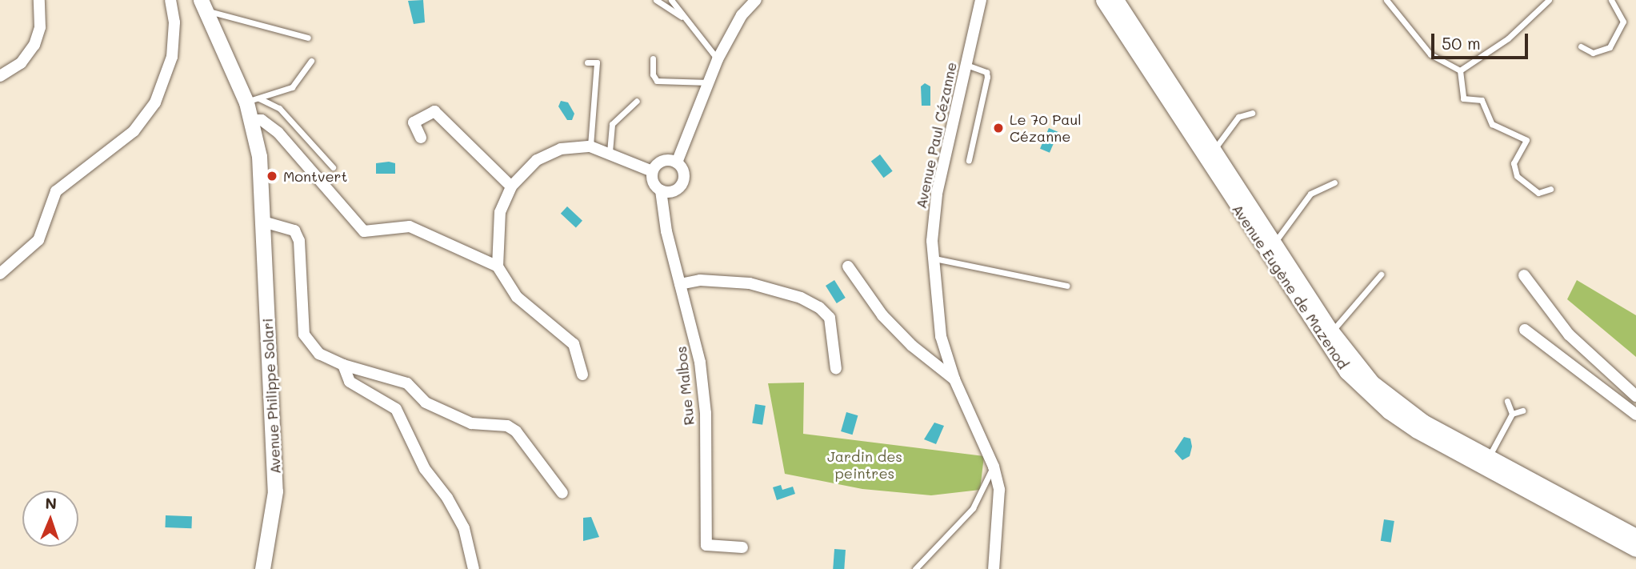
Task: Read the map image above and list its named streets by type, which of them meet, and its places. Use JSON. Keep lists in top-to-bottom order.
{
  "streets": {
    "street": [
      "Avenue Paul Cézanne",
      "Avenue Eugène de Mazenod",
      "Rue Malbos",
      "Avenue Philippe Solari"
    ]
  },
  "parks": ["Jardin des peintres"],
  "places": ["Le 70 Paul Cézanne", "Montvert"],
  "scale_bar": "50 m",
  "north": "top"
}
